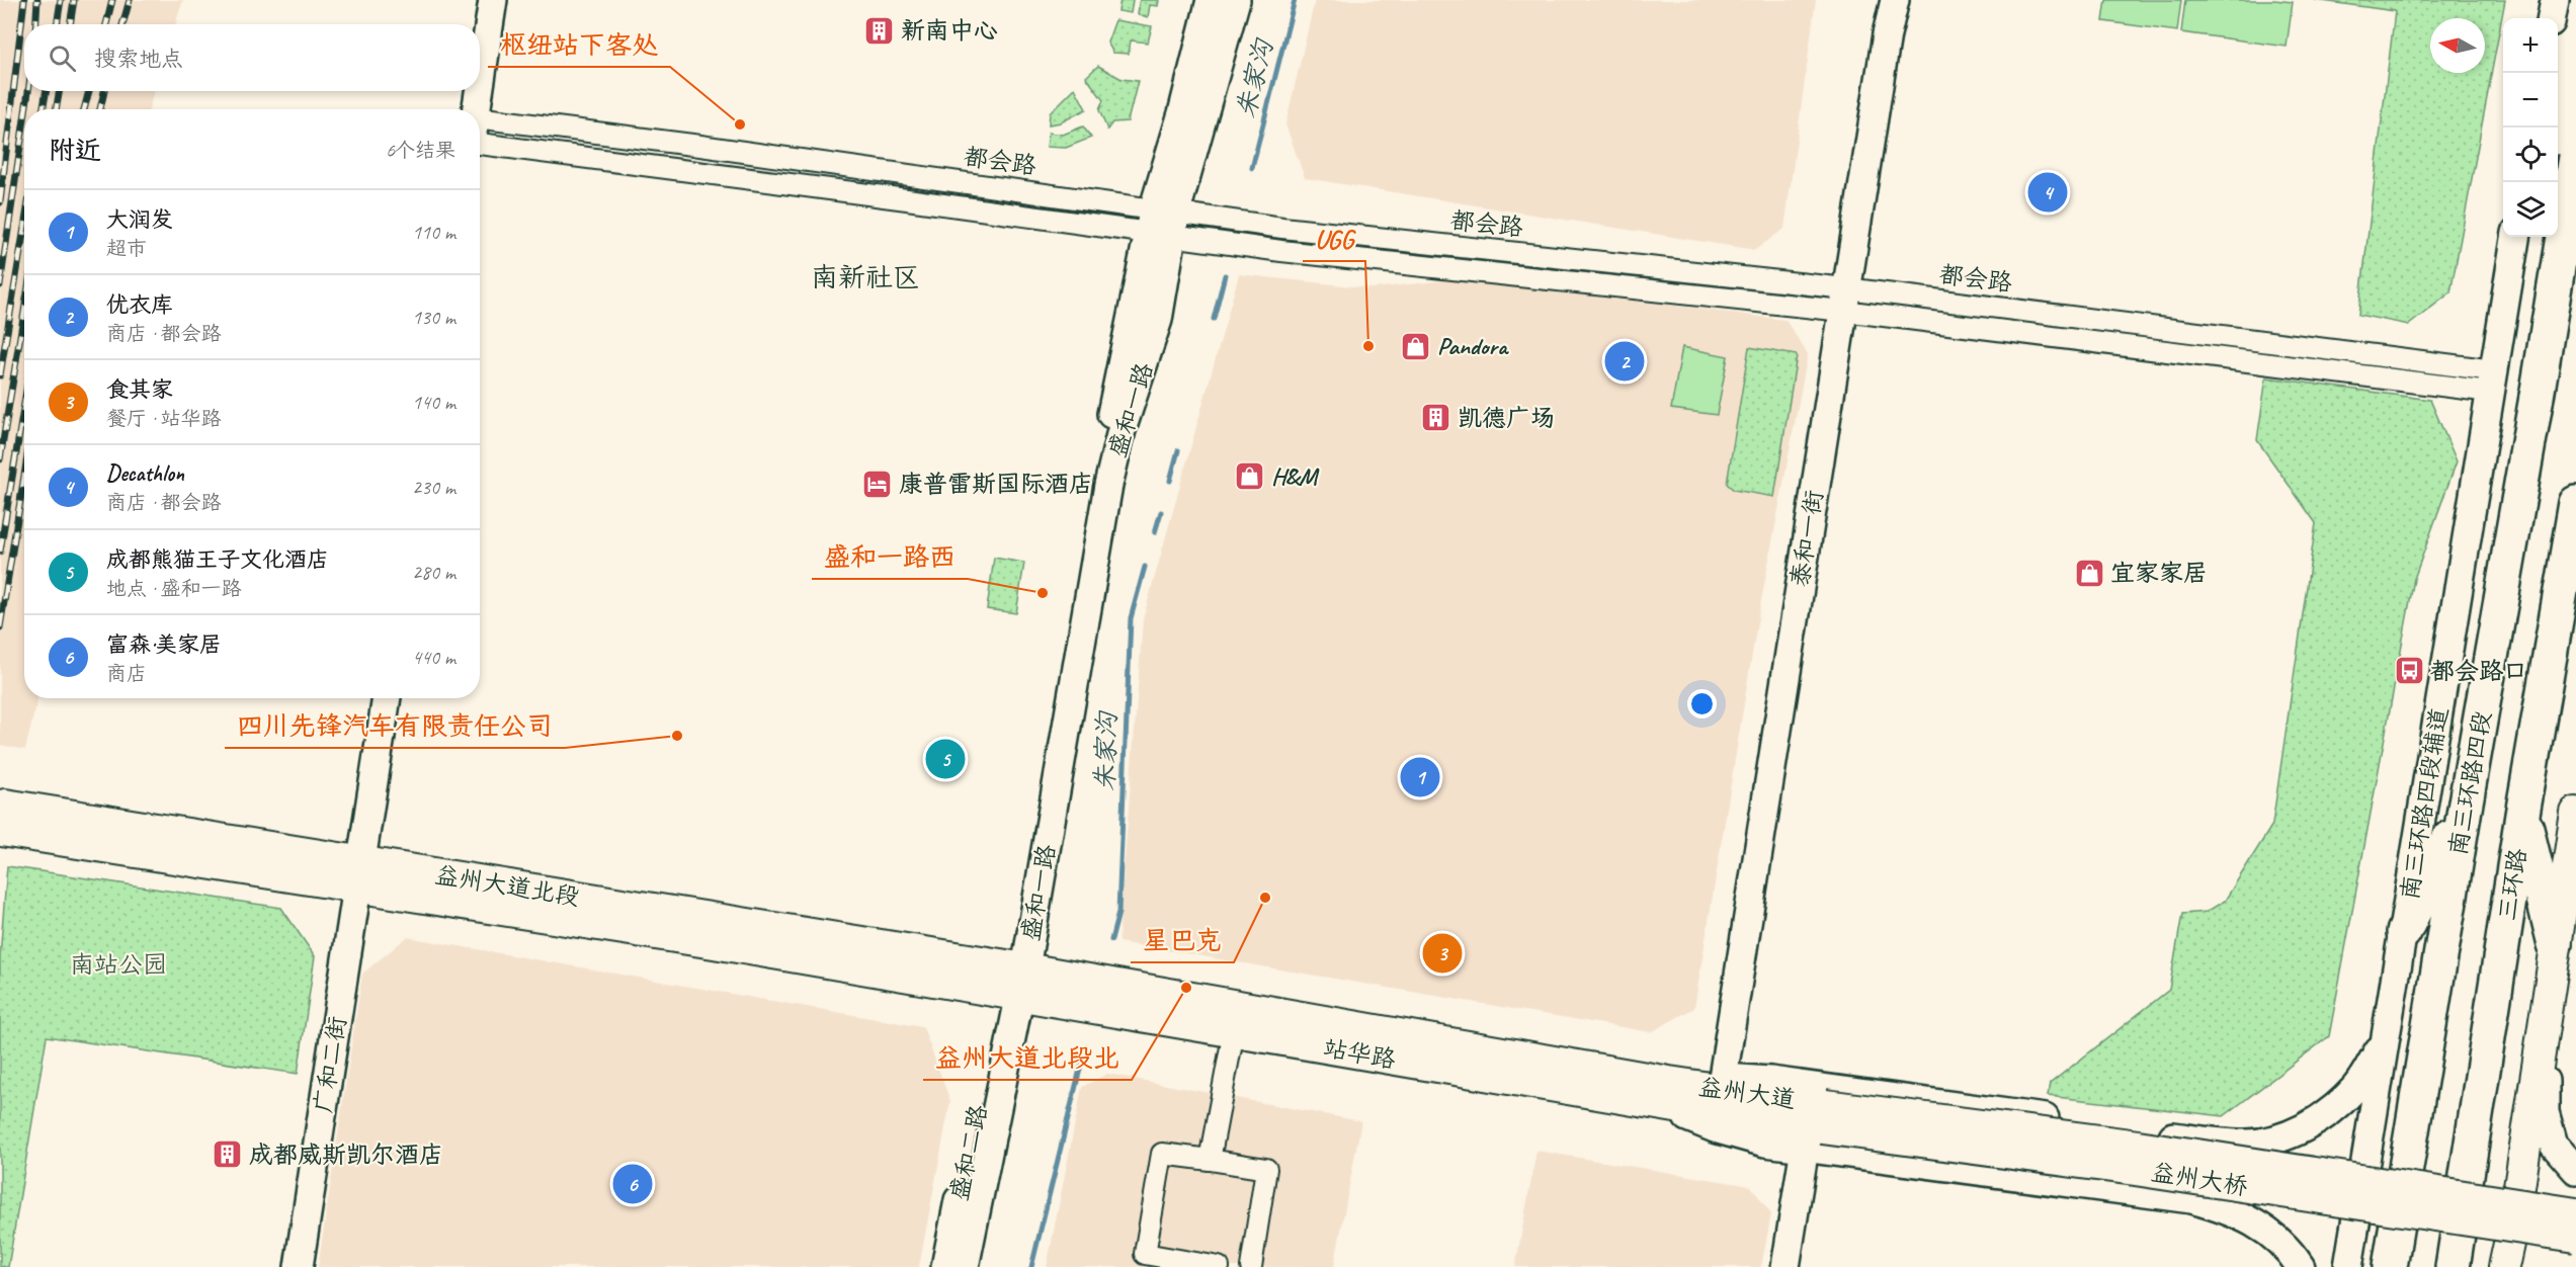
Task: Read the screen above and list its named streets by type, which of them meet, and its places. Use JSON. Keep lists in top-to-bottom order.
{
  "streets": {
    "highway": ["南三环路四段", "三环路"],
    "main road": [
      "益州大道北段",
      "站华路",
      "益州大道",
      "益州大桥"
    ],
    "street": [
      "都会路",
      "盛和一路",
      "泰和一街",
      "南三环路四段辅道",
      "广和二街",
      "盛和二路"
    ]
  },
  "crossings": [
    ["都会路", "盛和一路"],
    ["都会路", "泰和一街"],
    ["都会路", "南三环路四段辅道"],
    ["盛和一路", "益州大道北段"],
    ["盛和一路", "站华路"],
    ["盛和一路", "盛和二路"],
    ["益州大道北段", "站华路"],
    ["益州大道北段", "广和二街"],
    ["益州大道北段", "盛和二路"],
    ["站华路", "益州大道"],
    ["站华路", "盛和二路"],
    ["益州大道", "益州大桥"]
  ],
  "districts": ["南新社区"],
  "water": ["朱家沟"],
  "parks": ["南站公园"],
  "places": {
    "building": ["新南中心", "凯德广场", "成都威斯凯尔酒店"],
    "other": [
      "枢纽站下客处",
      "UGG",
      "盛和一路西",
      "四川先锋汽车有限责任公司",
      "星巴克",
      "益州大道北段北"
    ],
    "shop": ["Pandora", "H&M", "宜家家居"],
    "hotel": ["康普雷斯国际酒店"],
    "bus stop": ["都会路口"]
  },
  "north": "left",
  "page": {
    "map_buttons": ["+", "−"],
    "search": "搜索地点",
    "heading": ["附近", "6个结果"],
    "pins": [
      "4",
      "2",
      "5",
      "1",
      "3",
      "6"
    ],
    "list": [
      {
        "mark": "1",
        "name": "大润发",
        "note": "超市",
        "value": "110 m"
      },
      {
        "mark": "2",
        "name": "优衣库",
        "note": "商店 · 都会路",
        "value": "130 m"
      },
      {
        "mark": "3",
        "name": "食其家",
        "note": "餐厅 · 站华路",
        "value": "140 m"
      },
      {
        "mark": "4",
        "name": "Decathlon",
        "note": "商店 · 都会路",
        "value": "230 m"
      },
      {
        "mark": "5",
        "name": "成都熊猫王子文化酒店",
        "note": "地点 · 盛和一路",
        "value": "280 m"
      },
      {
        "mark": "6",
        "name": "富森·美家居",
        "note": "商店",
        "value": "440 m"
      }
    ]
  }
}
